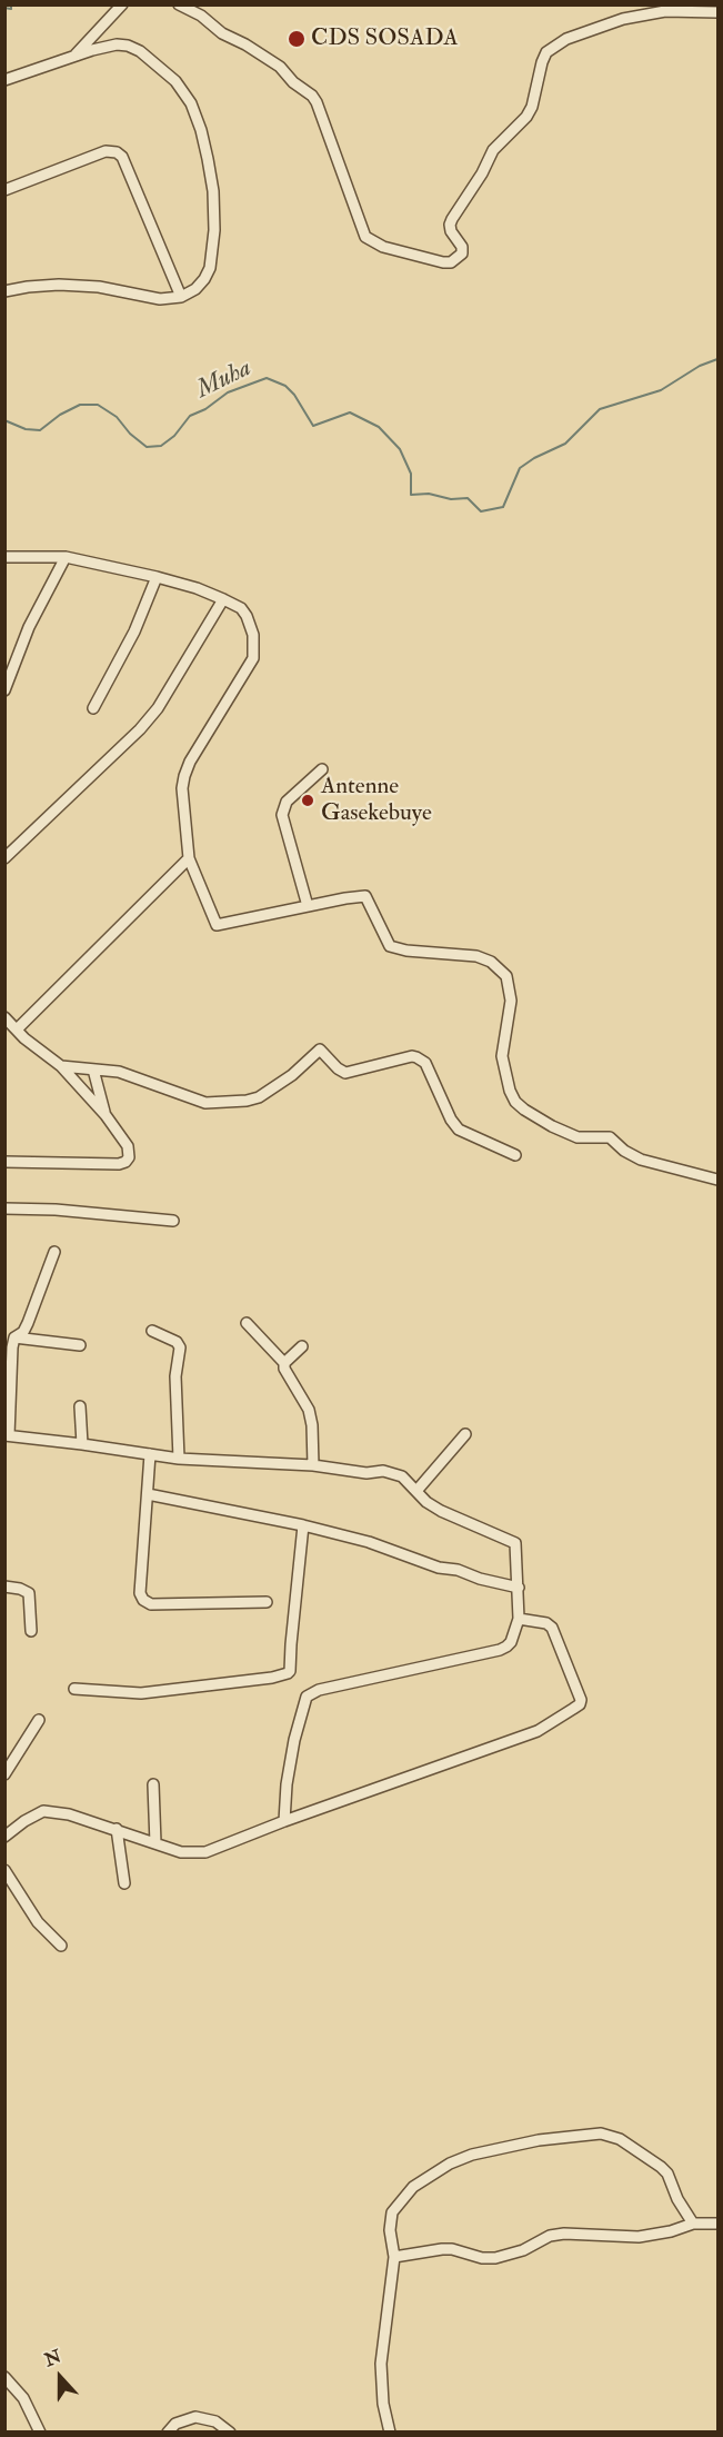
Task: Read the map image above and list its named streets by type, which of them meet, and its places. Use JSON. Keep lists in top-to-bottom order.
{
  "water": ["Muha"],
  "places": ["CDS SOSADA", "Antenne Gasekebuye"],
  "north": "top"
}
